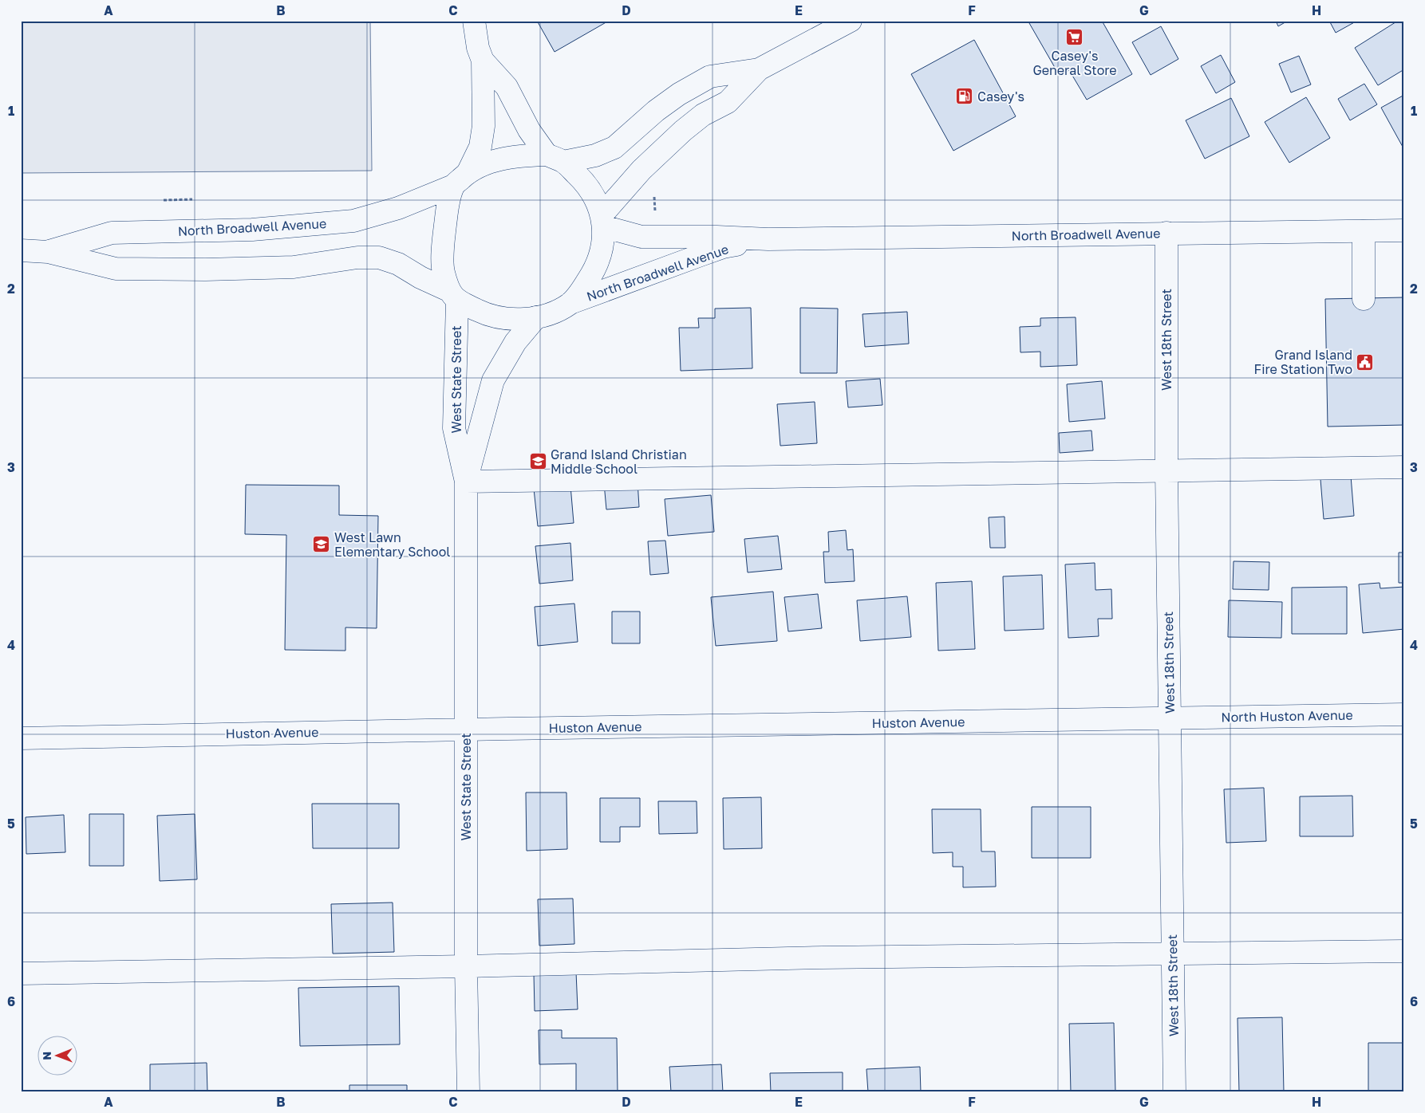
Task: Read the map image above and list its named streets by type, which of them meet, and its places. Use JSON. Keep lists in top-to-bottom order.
{
  "streets": {
    "street": [
      "North Broadwell Avenue",
      "West 18th Street",
      "West State Street",
      "North Huston Avenue",
      "Huston Avenue"
    ]
  },
  "crossings": [
    ["North Broadwell Avenue", "West 18th Street"],
    ["North Broadwell Avenue", "West State Street"],
    ["West 18th Street", "North Huston Avenue"],
    ["West 18th Street", "Huston Avenue"],
    ["West State Street", "Huston Avenue"],
    ["North Huston Avenue", "Huston Avenue"]
  ],
  "places": {
    "supermarket": ["Casey's General Store"],
    "fuel station": ["Casey's"],
    "public building": ["Grand Island Fire Station Two"],
    "school or university": ["Grand Island Christian Middle School", "West Lawn Elementary School"]
  },
  "north": "left",
  "grid": {
    "columns": [
      "A",
      "B",
      "C",
      "D",
      "E",
      "F",
      "G",
      "H"
    ],
    "rows": [
      "1",
      "2",
      "3",
      "4",
      "5",
      "6"
    ]
  }
}
